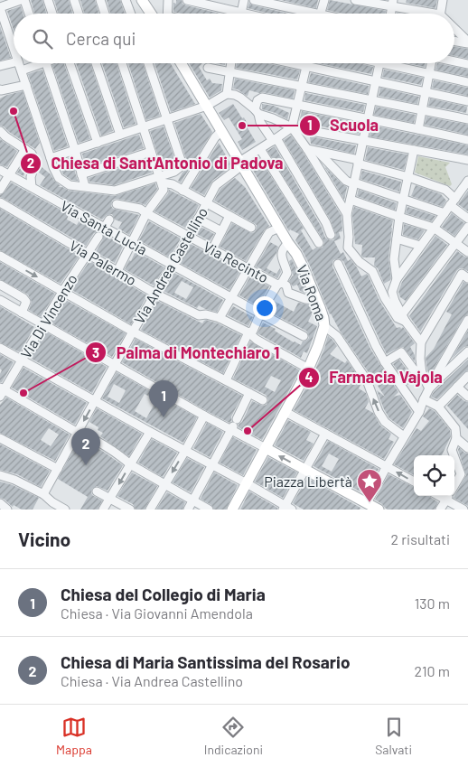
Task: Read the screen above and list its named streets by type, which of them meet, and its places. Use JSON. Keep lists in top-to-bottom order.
{
  "streets": {
    "main road": ["Via Roma"],
    "street": [
      "Via Santa Lucia",
      "Via Recinto",
      "Via Palermo",
      "Via Andrea Castellino",
      "Via Di Vincenzo"
    ]
  },
  "crossings": [
    ["Via Santa Lucia", "Via Andrea Castellino"],
    ["Via Recinto", "Via Andrea Castellino"],
    ["Via Recinto", "Via Roma"],
    ["Via Palermo", "Via Andrea Castellino"],
    ["Via Palermo", "Via Di Vincenzo"],
    ["Via Andrea Castellino", "Via Roma"]
  ],
  "places": {
    "other": [
      "Chiesa di Sant'Antonio di Padova",
      "Scuola",
      "Palma di Montechiaro 1",
      "Farmacia Vajola"
    ],
    "place": ["Piazza Libertà"]
  },
  "page": {
    "search": "Cerca qui",
    "pins": ["1", "2"],
    "heading": ["Vicino", "2 risultati"],
    "list": [
      {
        "mark": "1",
        "name": "Chiesa del Collegio di Maria",
        "note": "Chiesa · Via Giovanni Amendola",
        "value": "130 m"
      },
      {
        "mark": "2",
        "name": "Chiesa di Maria Santissima del Rosario",
        "note": "Chiesa · Via Andrea Castellino",
        "value": "210 m"
      }
    ],
    "nav": ["Mappa", "Indicazioni", "Salvati"]
  }
}
